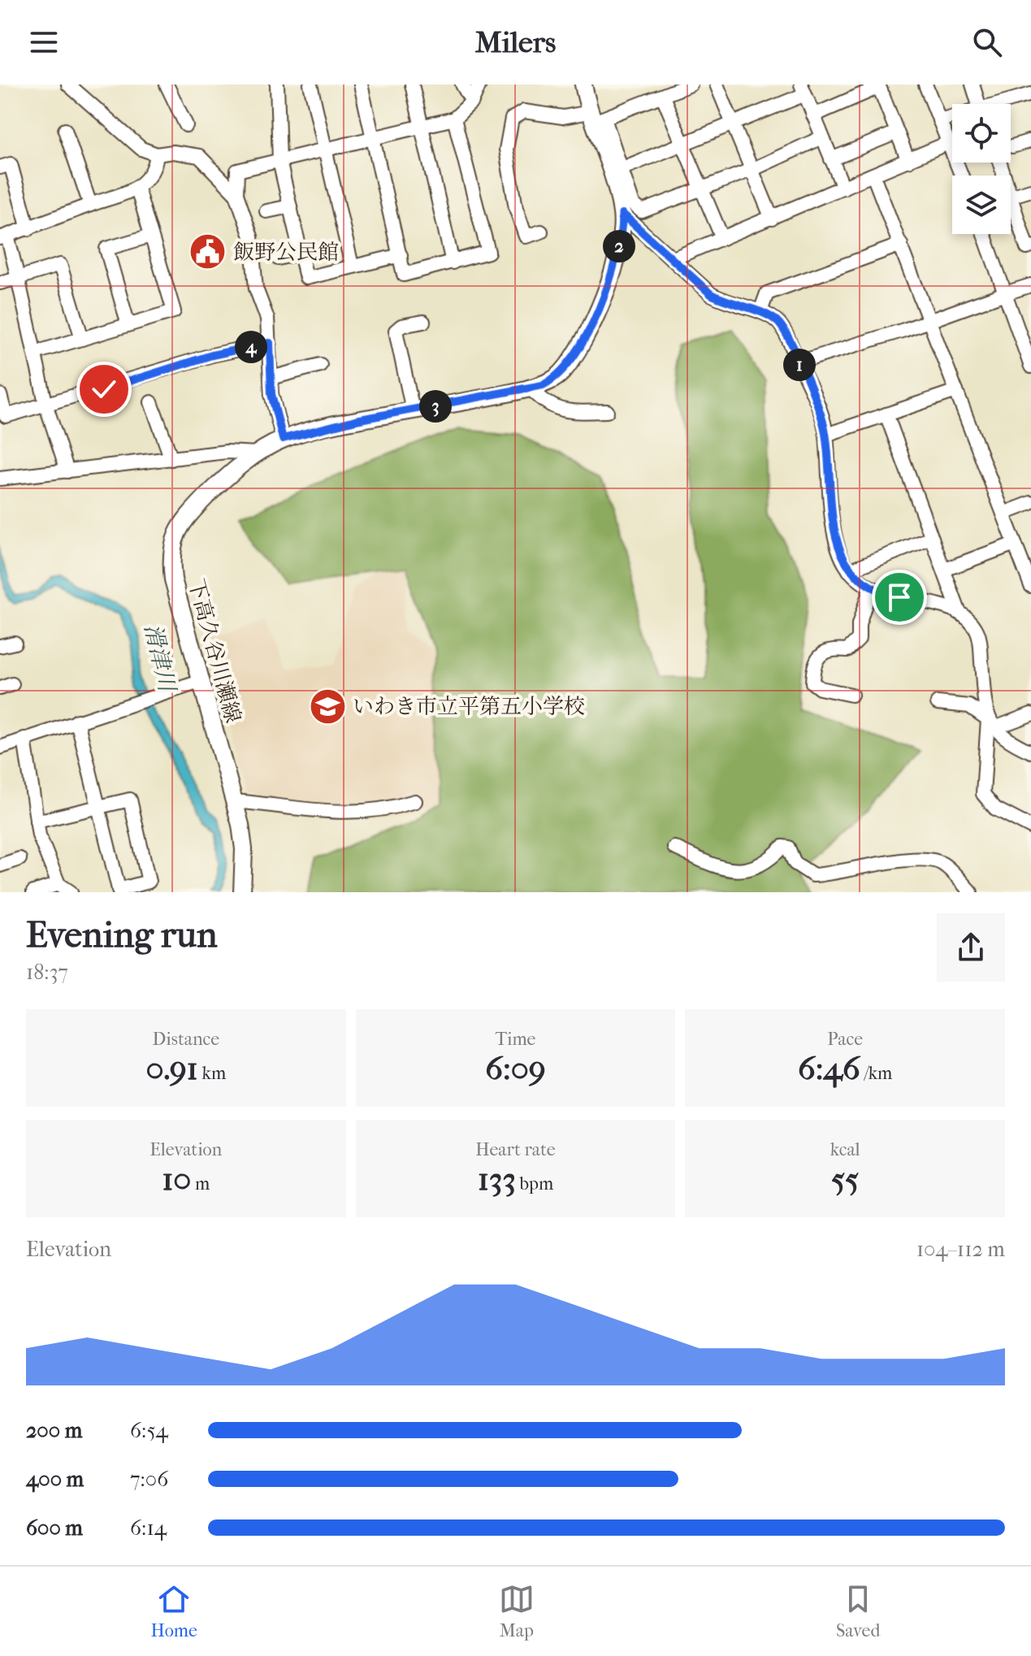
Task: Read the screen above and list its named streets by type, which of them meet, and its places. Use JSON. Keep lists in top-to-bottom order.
{
  "streets": {
    "main road": ["下高久谷川瀬線"]
  },
  "water": ["滑津川"],
  "places": {
    "public building": ["飯野公民館"],
    "school or university": ["いわき市立平第五小学校"]
  },
  "page": {
    "header": "Milers",
    "pins": [
      "2",
      "4",
      "1",
      "3"
    ],
    "heading": ["Evening run", "18:37"],
    "stats": [
      ["Distance", "0.91 km"],
      ["Time", "6:09"],
      ["Pace", "6:46 /km"],
      ["Elevation", "10 m"],
      ["Heart rate", "133 bpm"],
      ["kcal", "55"]
    ],
    "chart": ["Elevation", "104–112 m"],
    "list": [
      {
        "name": "200 m",
        "note": "6:54"
      },
      {
        "name": "400 m",
        "note": "7:06"
      },
      {
        "name": "600 m",
        "note": "6:14"
      }
    ],
    "tabs": ["Home", "Map", "Saved"]
  }
}
